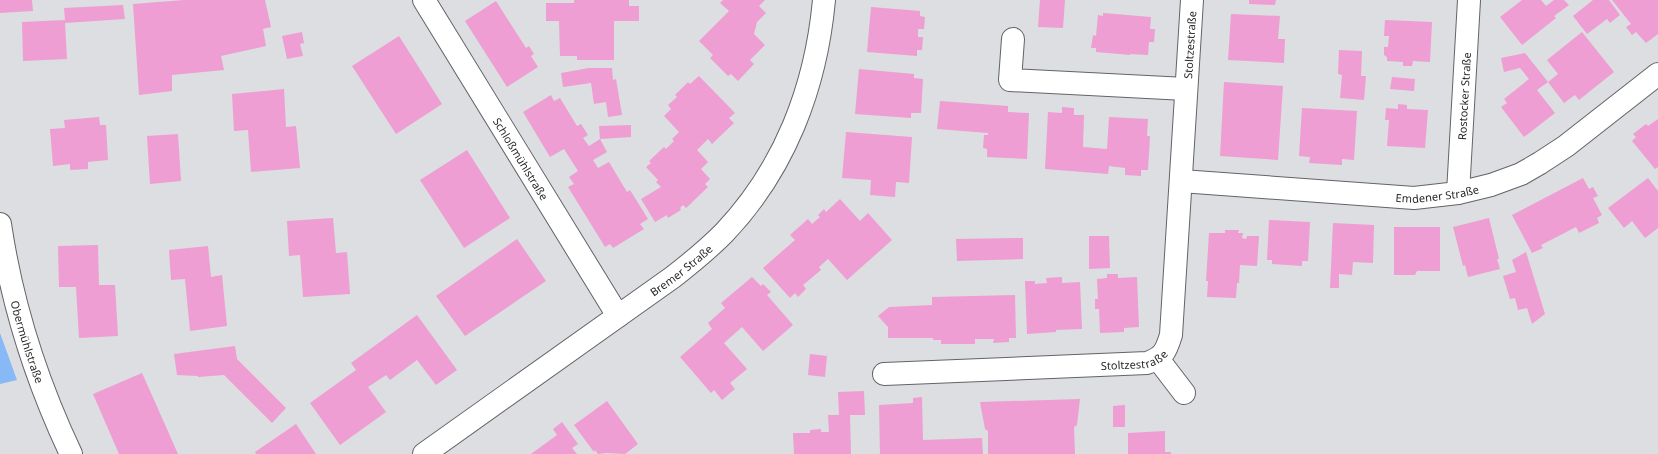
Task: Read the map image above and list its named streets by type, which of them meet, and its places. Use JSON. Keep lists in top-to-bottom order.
{
  "streets": {
    "street": [
      "Stoltzestraße",
      "Rostocker Straße",
      "Schloßmühlstraße",
      "Emdener Straße",
      "Bremer Straße",
      "Obermühlstraße"
    ]
  },
  "crossings": [
    ["Stoltzestraße", "Emdener Straße"],
    ["Rostocker Straße", "Emdener Straße"],
    ["Schloßmühlstraße", "Bremer Straße"]
  ]
}
